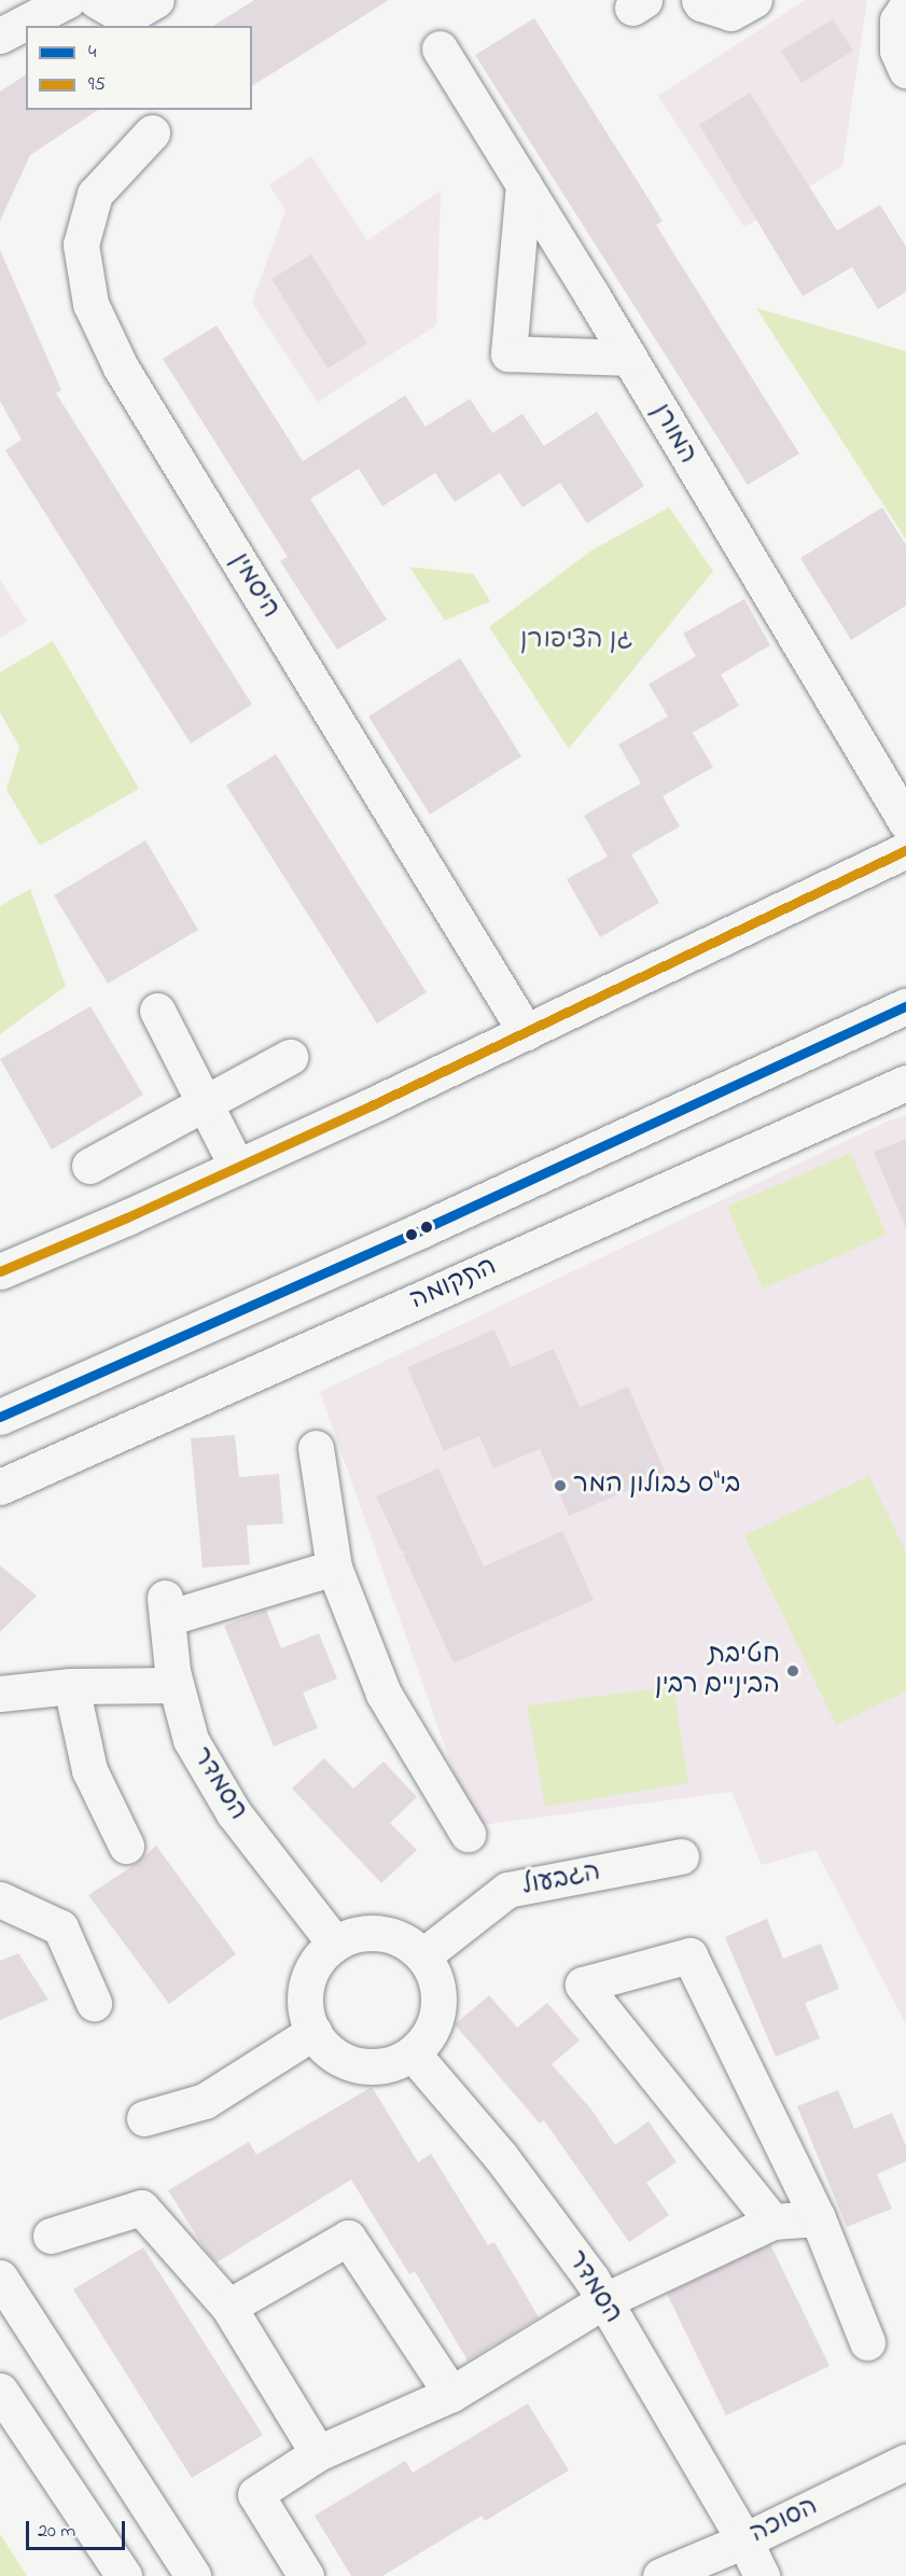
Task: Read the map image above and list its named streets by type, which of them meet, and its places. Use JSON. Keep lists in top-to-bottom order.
{
  "streets": {
    "street": [
      "המורן",
      "היסמין",
      "התקומה",
      "הסמדר",
      "הגבעול",
      "הסוכה"
    ]
  },
  "crossings": [
    ["הסמדר", "הגבעול"],
    ["הסמדר", "הסוכה"]
  ],
  "parks": ["גן הציפורן"],
  "places": ["בי\"ס זבולון המר", "חטיבת הביניים רבין"],
  "lines": ["transit line 95", "transit line 4"],
  "legend": ["4", "95"],
  "scale_bar": "20 m"
}
